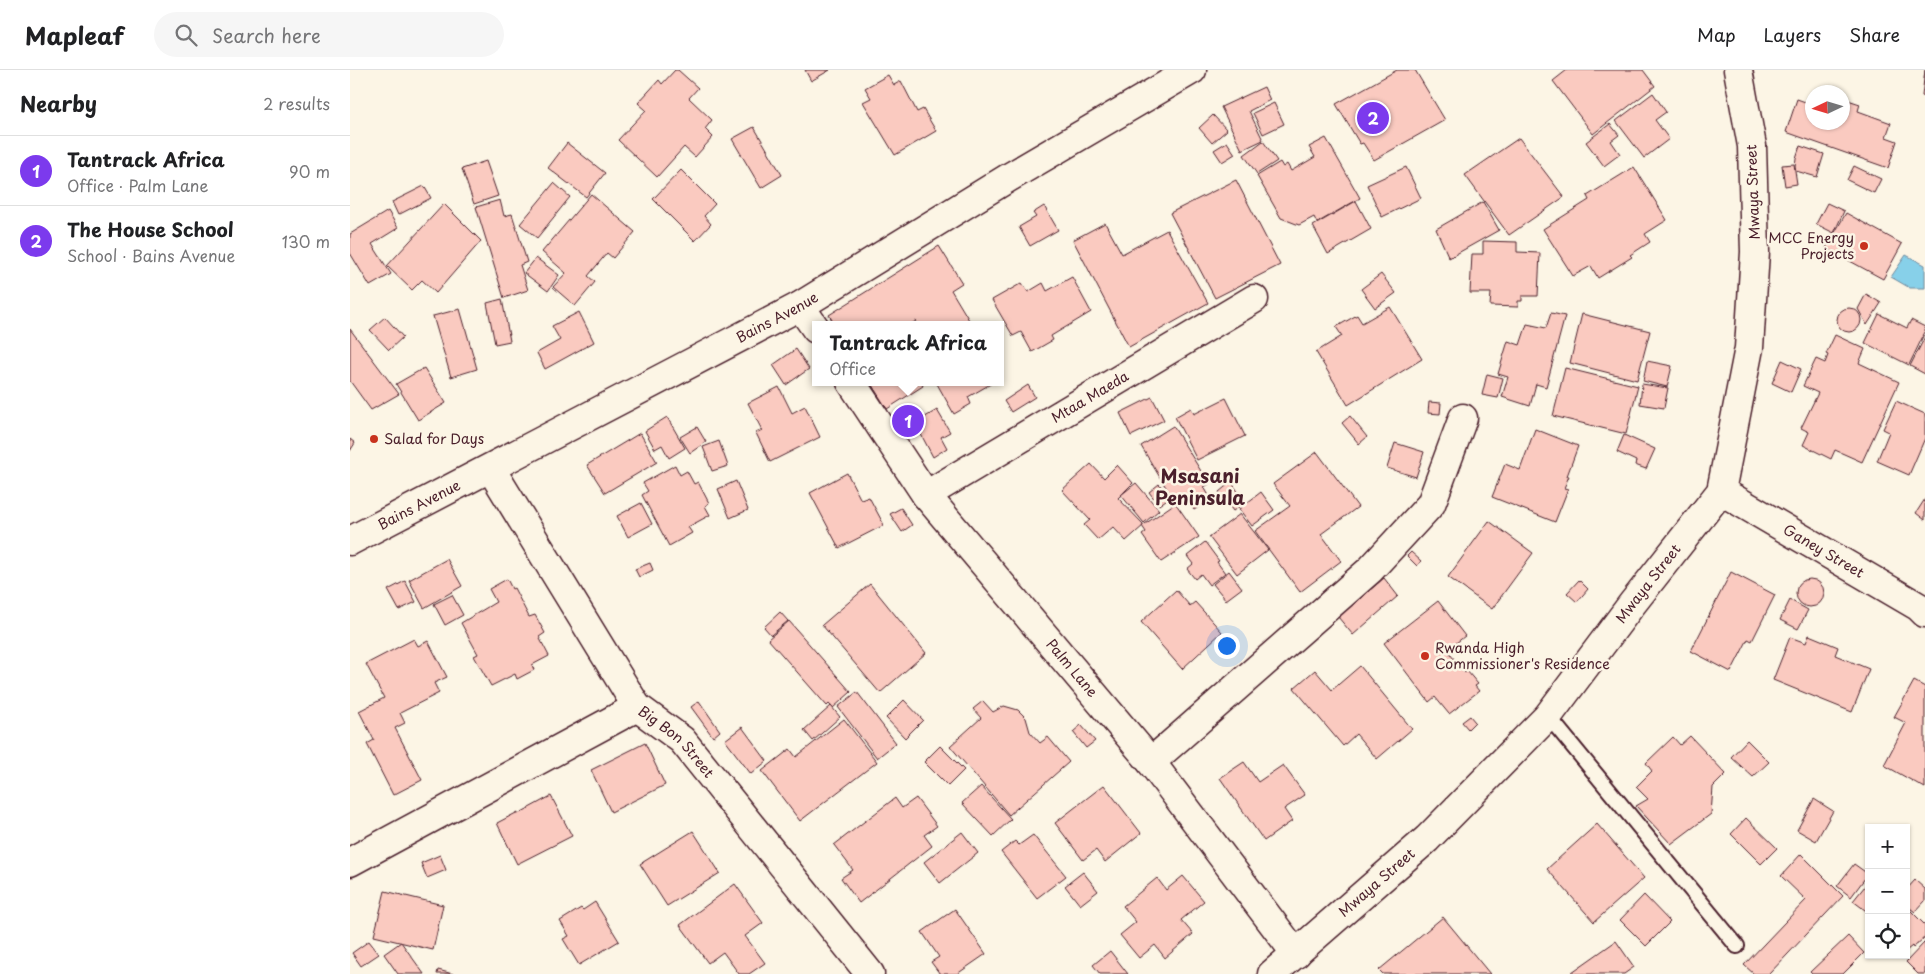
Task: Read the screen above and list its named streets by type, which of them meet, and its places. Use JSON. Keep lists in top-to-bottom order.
{
  "streets": {
    "street": [
      "Mwaya Street",
      "Bains Avenue",
      "Mtaa Maeda",
      "Ganey Street",
      "Palm Lane",
      "Big Bon Street"
    ]
  },
  "crossings": [
    ["Mwaya Street", "Ganey Street"],
    ["Mwaya Street", "Palm Lane"],
    ["Bains Avenue", "Big Bon Street"],
    ["Mtaa Maeda", "Palm Lane"]
  ],
  "districts": ["Msasani Peninsula"],
  "places": ["MCC Energy Projects", "Salad for Days", "Rwanda High Commissioner's Residence"],
  "north": "left",
  "page": {
    "header": "Mapleaf",
    "search": "Search here",
    "nav": ["Map", "Layers", "Share"],
    "heading": ["Nearby", "2 results"],
    "pins": ["2", "1"],
    "list": [
      {
        "mark": "1",
        "name": "Tantrack Africa",
        "note": "Office · Palm Lane",
        "value": "90 m"
      },
      {
        "mark": "2",
        "name": "The House School",
        "note": "School · Bains Avenue",
        "value": "130 m"
      }
    ],
    "popup": ["Tantrack Africa", "Office"],
    "map_buttons": ["+", "−"]
  }
}
